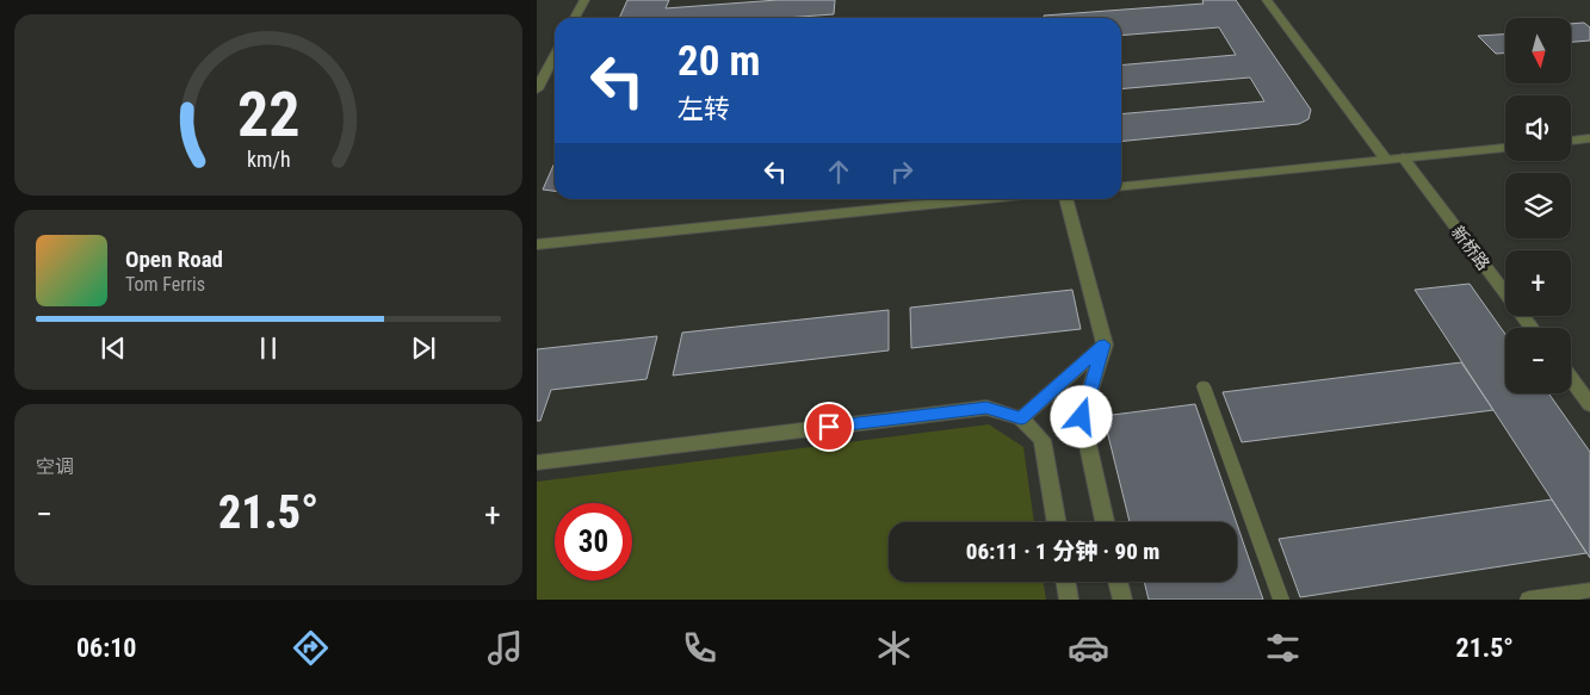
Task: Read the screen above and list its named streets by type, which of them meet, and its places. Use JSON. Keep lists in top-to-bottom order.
{
  "streets": {
    "street": ["新桥路"]
  },
  "north": "bottom",
  "page": {
    "map_buttons": ["+", "−"],
    "turn": ["20 m", "左转"],
    "song": ["Open Road", "Tom Ferris"],
    "tile": "空调",
    "heat": ["−", "21.5°", "+"],
    "limit": "30",
    "trip": "06:11 · 1 分钟 · 90 m",
    "tabs": ["06:10", "21.5°"],
    "gauge": ["22", "km/h"]
  }
}
